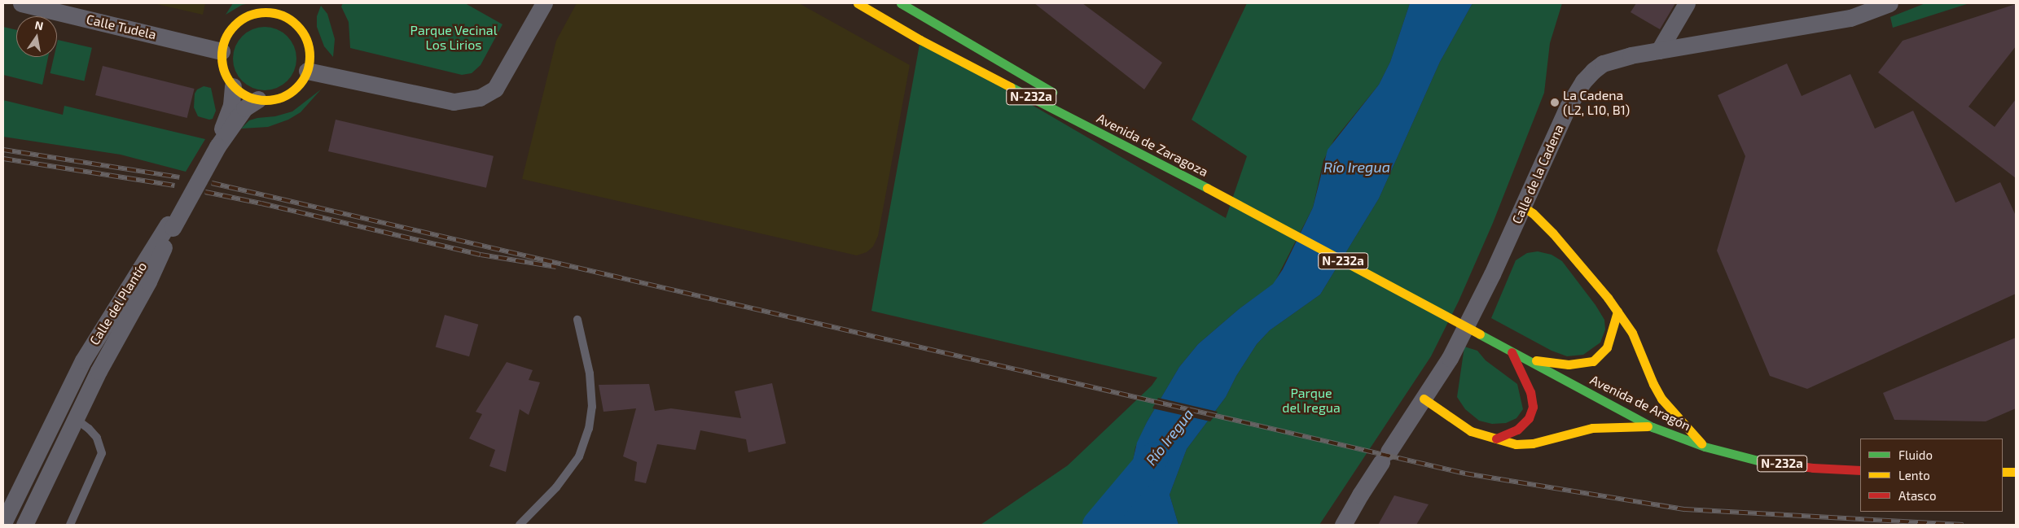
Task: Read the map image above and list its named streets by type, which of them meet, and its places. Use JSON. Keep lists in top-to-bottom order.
{
  "streets": {
    "main road": ["N-232a", "Avenida de Zaragoza", "Avenida de Aragón"],
    "street": ["Calle Tudela", "Calle de la Cadena", "Calle del Plantío"]
  },
  "crossings": [
    ["Calle Tudela", "Calle del Plantío"],
    ["N-232a", "Avenida de Zaragoza"],
    ["N-232a", "Avenida de Aragón"]
  ],
  "water": ["Río Iregua"],
  "parks": ["Parque Vecinal Los Lirios", "Parque del Iregua"],
  "places": ["La Cadena (L2, L10, B1)"],
  "legend": ["Fluido", "Lento", "Atasco"],
  "north": "top"
}
